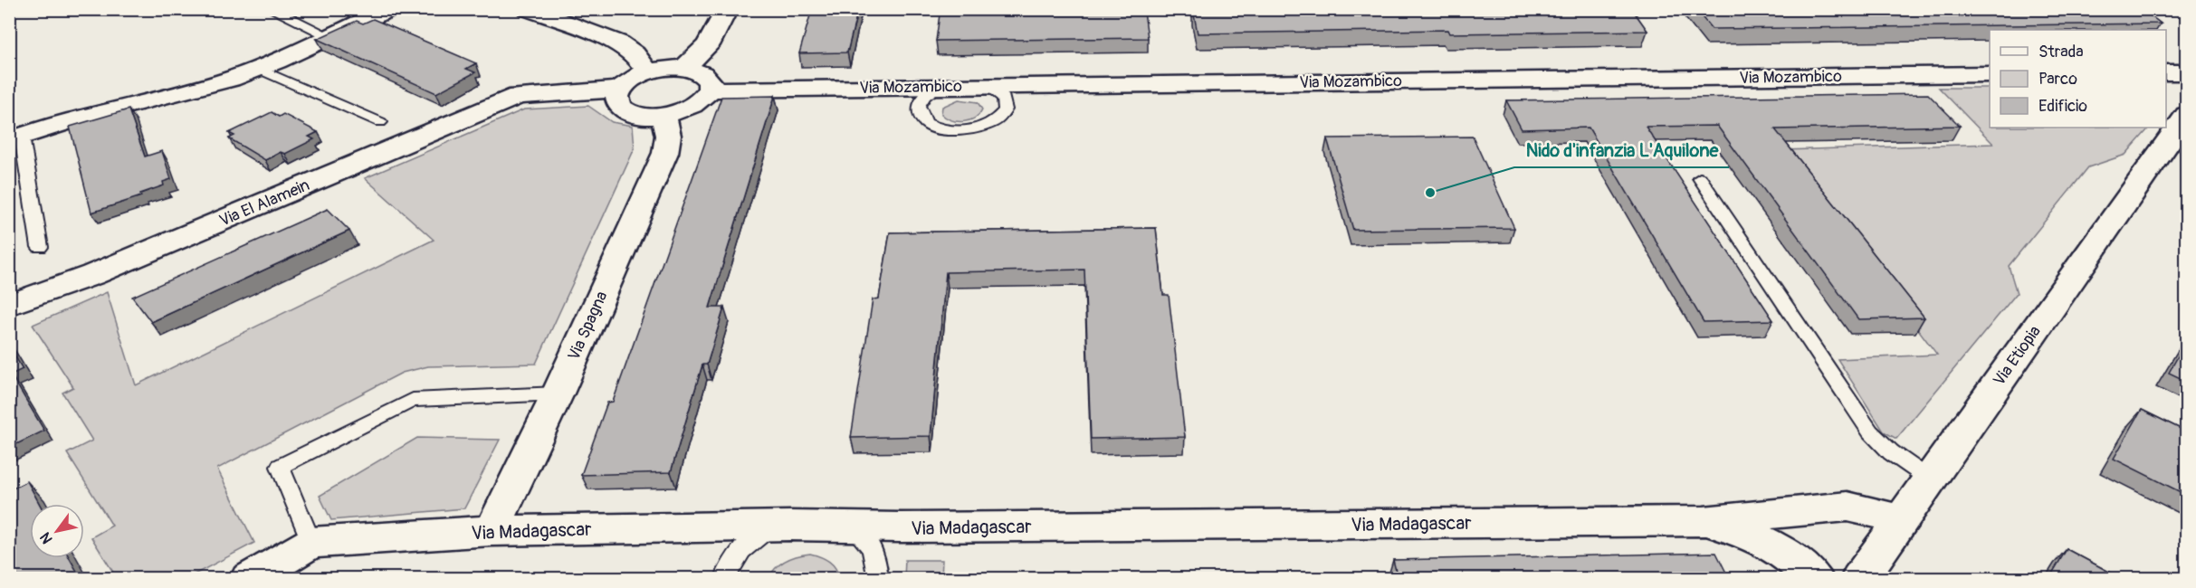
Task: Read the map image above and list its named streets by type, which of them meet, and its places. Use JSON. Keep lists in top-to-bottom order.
{
  "streets": {
    "street": [
      "Via Mozambico",
      "Via El Alamein",
      "Via Spagna",
      "Via Etiopia",
      "Via Madagascar"
    ]
  },
  "crossings": [
    ["Via Spagna", "Via Madagascar"],
    ["Via Etiopia", "Via Madagascar"]
  ],
  "places": ["Nido d'infanzia L'Aquilone"],
  "legend": ["Strada", "Parco", "Edificio"],
  "north": "bottom left"
}
